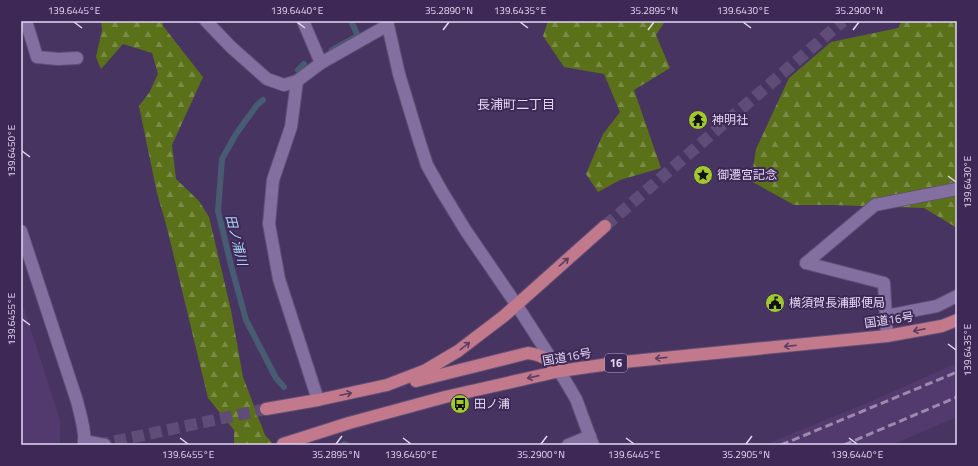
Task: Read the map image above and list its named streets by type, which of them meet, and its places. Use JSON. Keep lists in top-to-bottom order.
{
  "streets": {
    "highway": ["国道16号", "16"]
  },
  "districts": ["長浦町二丁目"],
  "water": ["田ノ浦川"],
  "places": {
    "temple": ["神明社"],
    "place": ["御遷宮記念"],
    "public building": ["横須賀長浦郵便局"],
    "bus stop": ["田ノ浦"]
  },
  "coordinates": [
    "139.6445°E",
    "139.6440°E",
    "35.2890°N",
    "139.6435°E",
    "35.2895°N",
    "139.6430°E",
    "35.2900°N",
    "139.6450°E",
    "139.6455°E",
    "35.2905°N"
  ]
}
